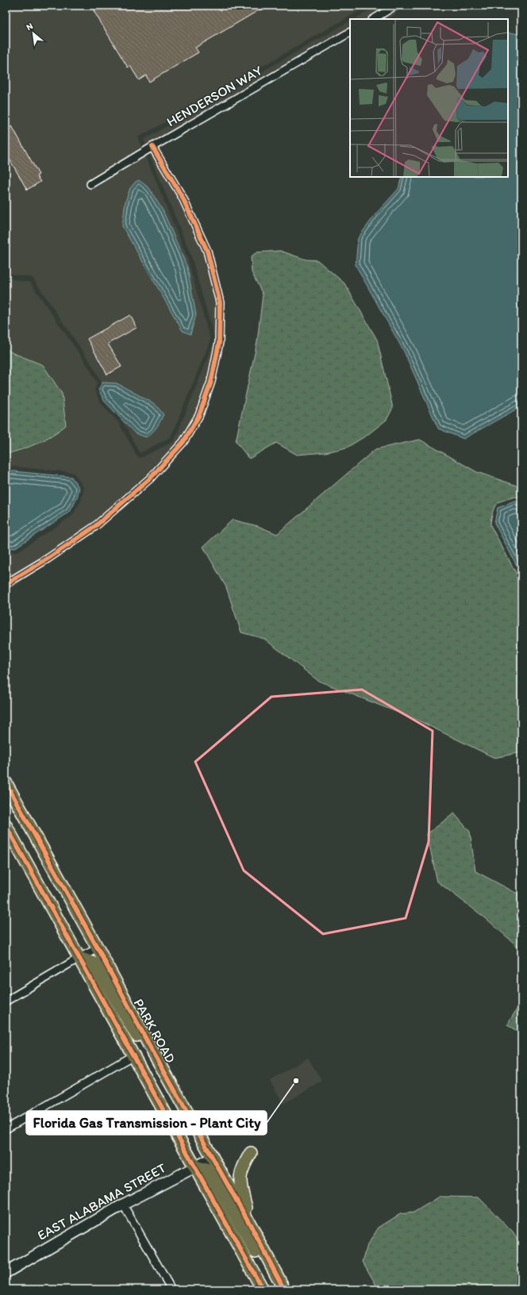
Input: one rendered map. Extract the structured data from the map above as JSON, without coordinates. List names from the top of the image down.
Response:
{
  "streets": {
    "main road": ["PARK ROAD"],
    "street": ["HENDERSON WAY", "EAST ALABAMA STREET"]
  },
  "crossings": [
    ["PARK ROAD", "EAST ALABAMA STREET"]
  ],
  "places": ["Florida Gas Transmission - Plant City"],
  "north": "top left"
}
